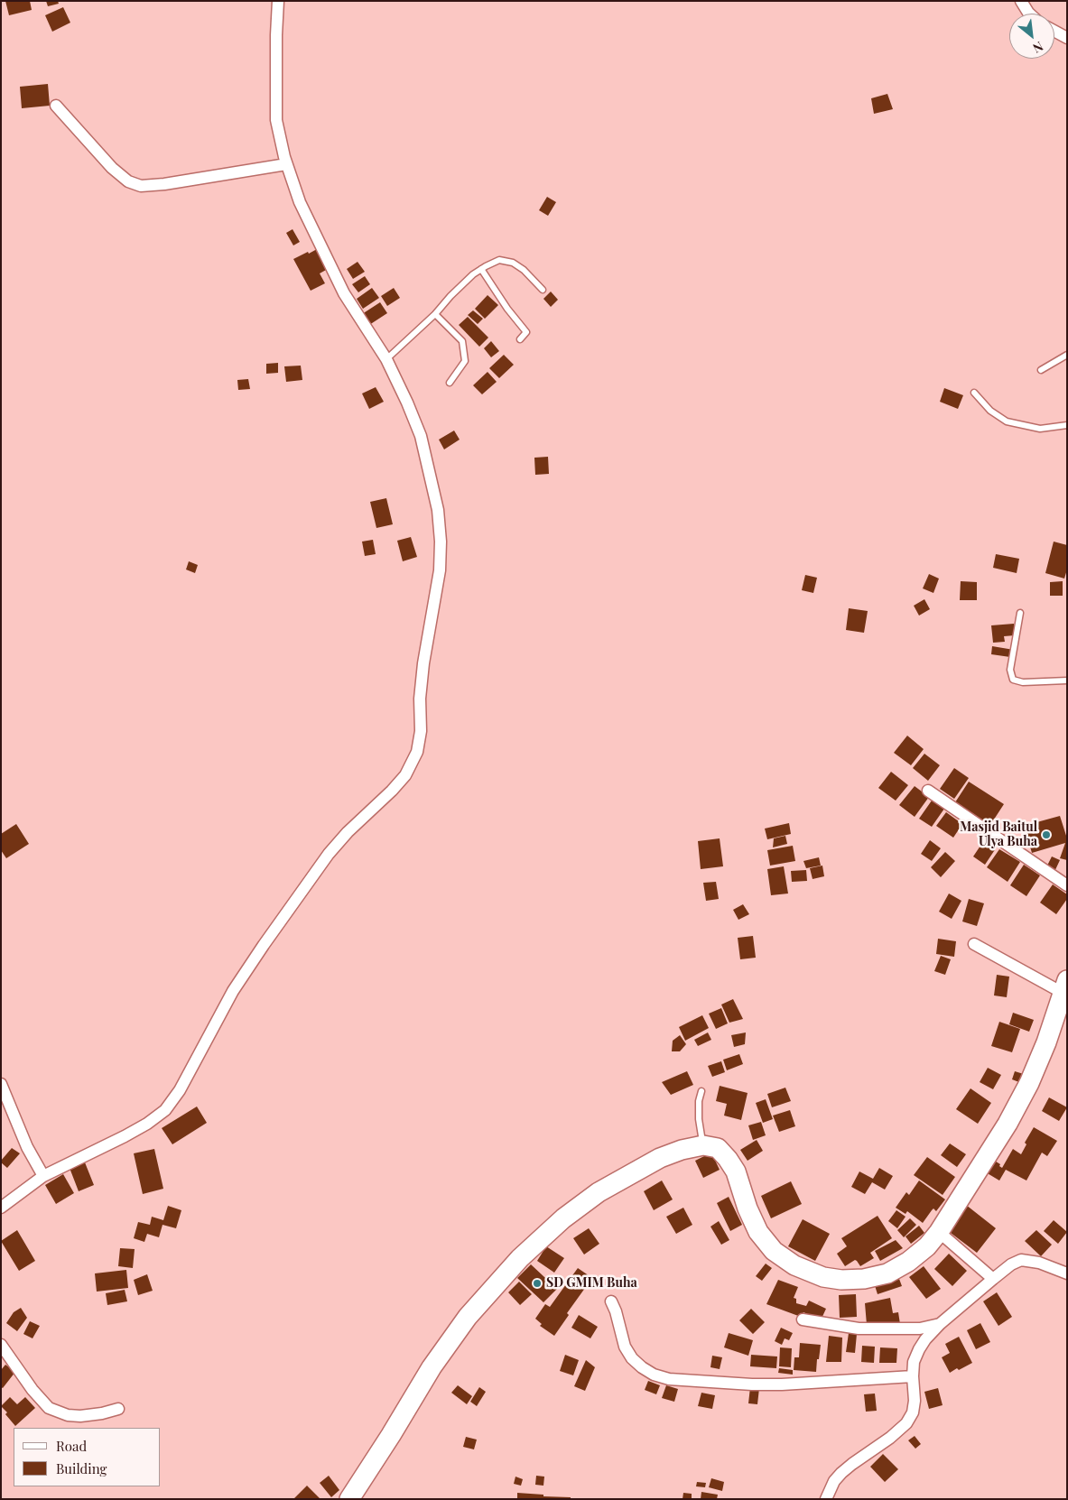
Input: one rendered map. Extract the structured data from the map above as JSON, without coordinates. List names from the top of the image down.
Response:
{
  "places": ["Masjid Baitul Ulya Buha", "SD GMIM Buha"],
  "legend": ["Road", "Building"],
  "north": "bottom right"
}
